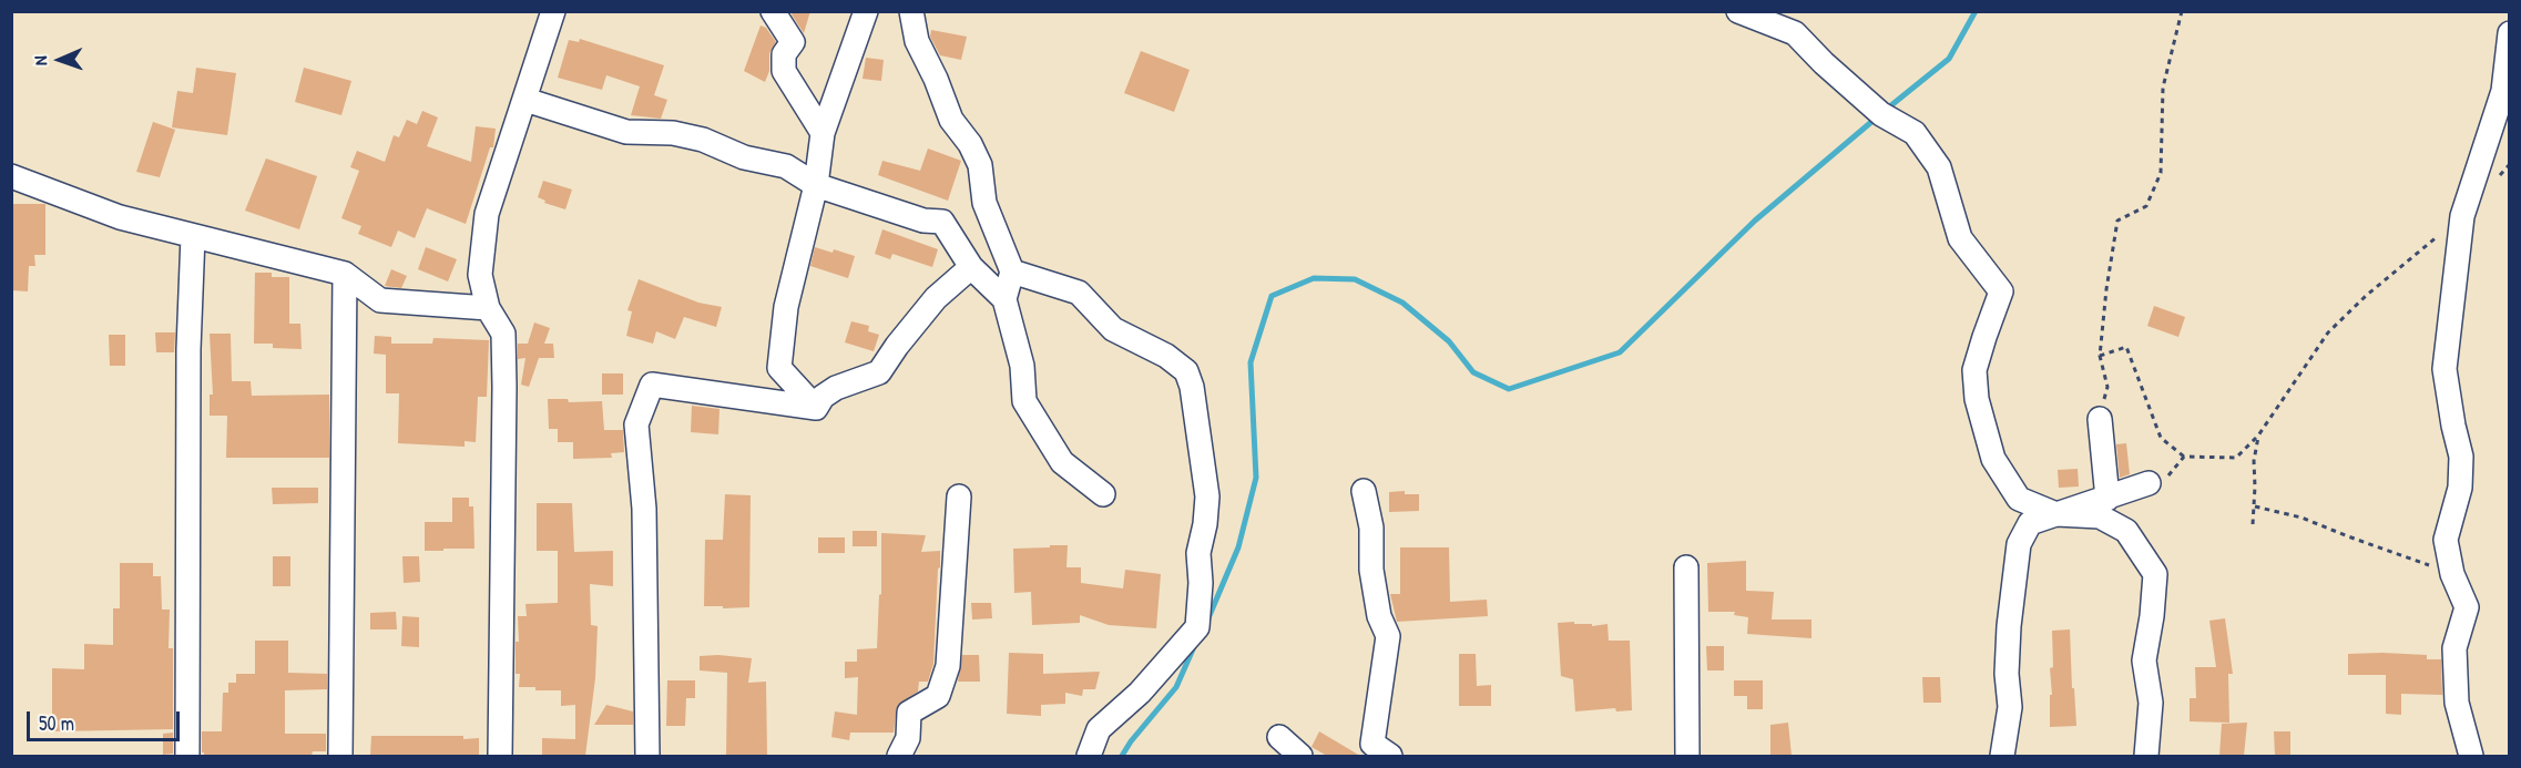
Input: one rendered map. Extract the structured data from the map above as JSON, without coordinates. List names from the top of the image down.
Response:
{
  "scale_bar": "50 m",
  "north": "left"
}
